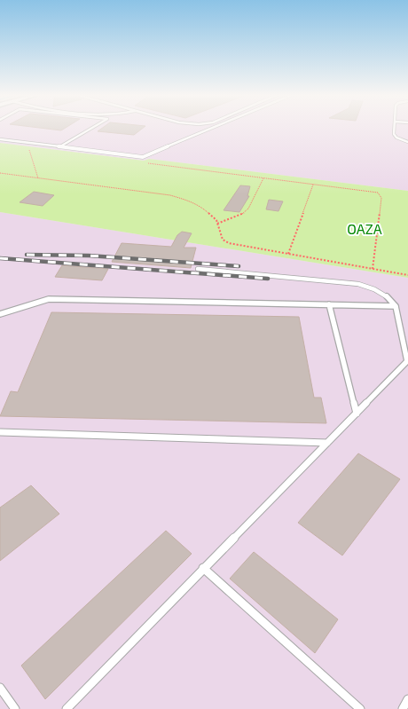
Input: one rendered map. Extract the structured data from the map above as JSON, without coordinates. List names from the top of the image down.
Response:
{
  "parks": ["OAZA"]
}
